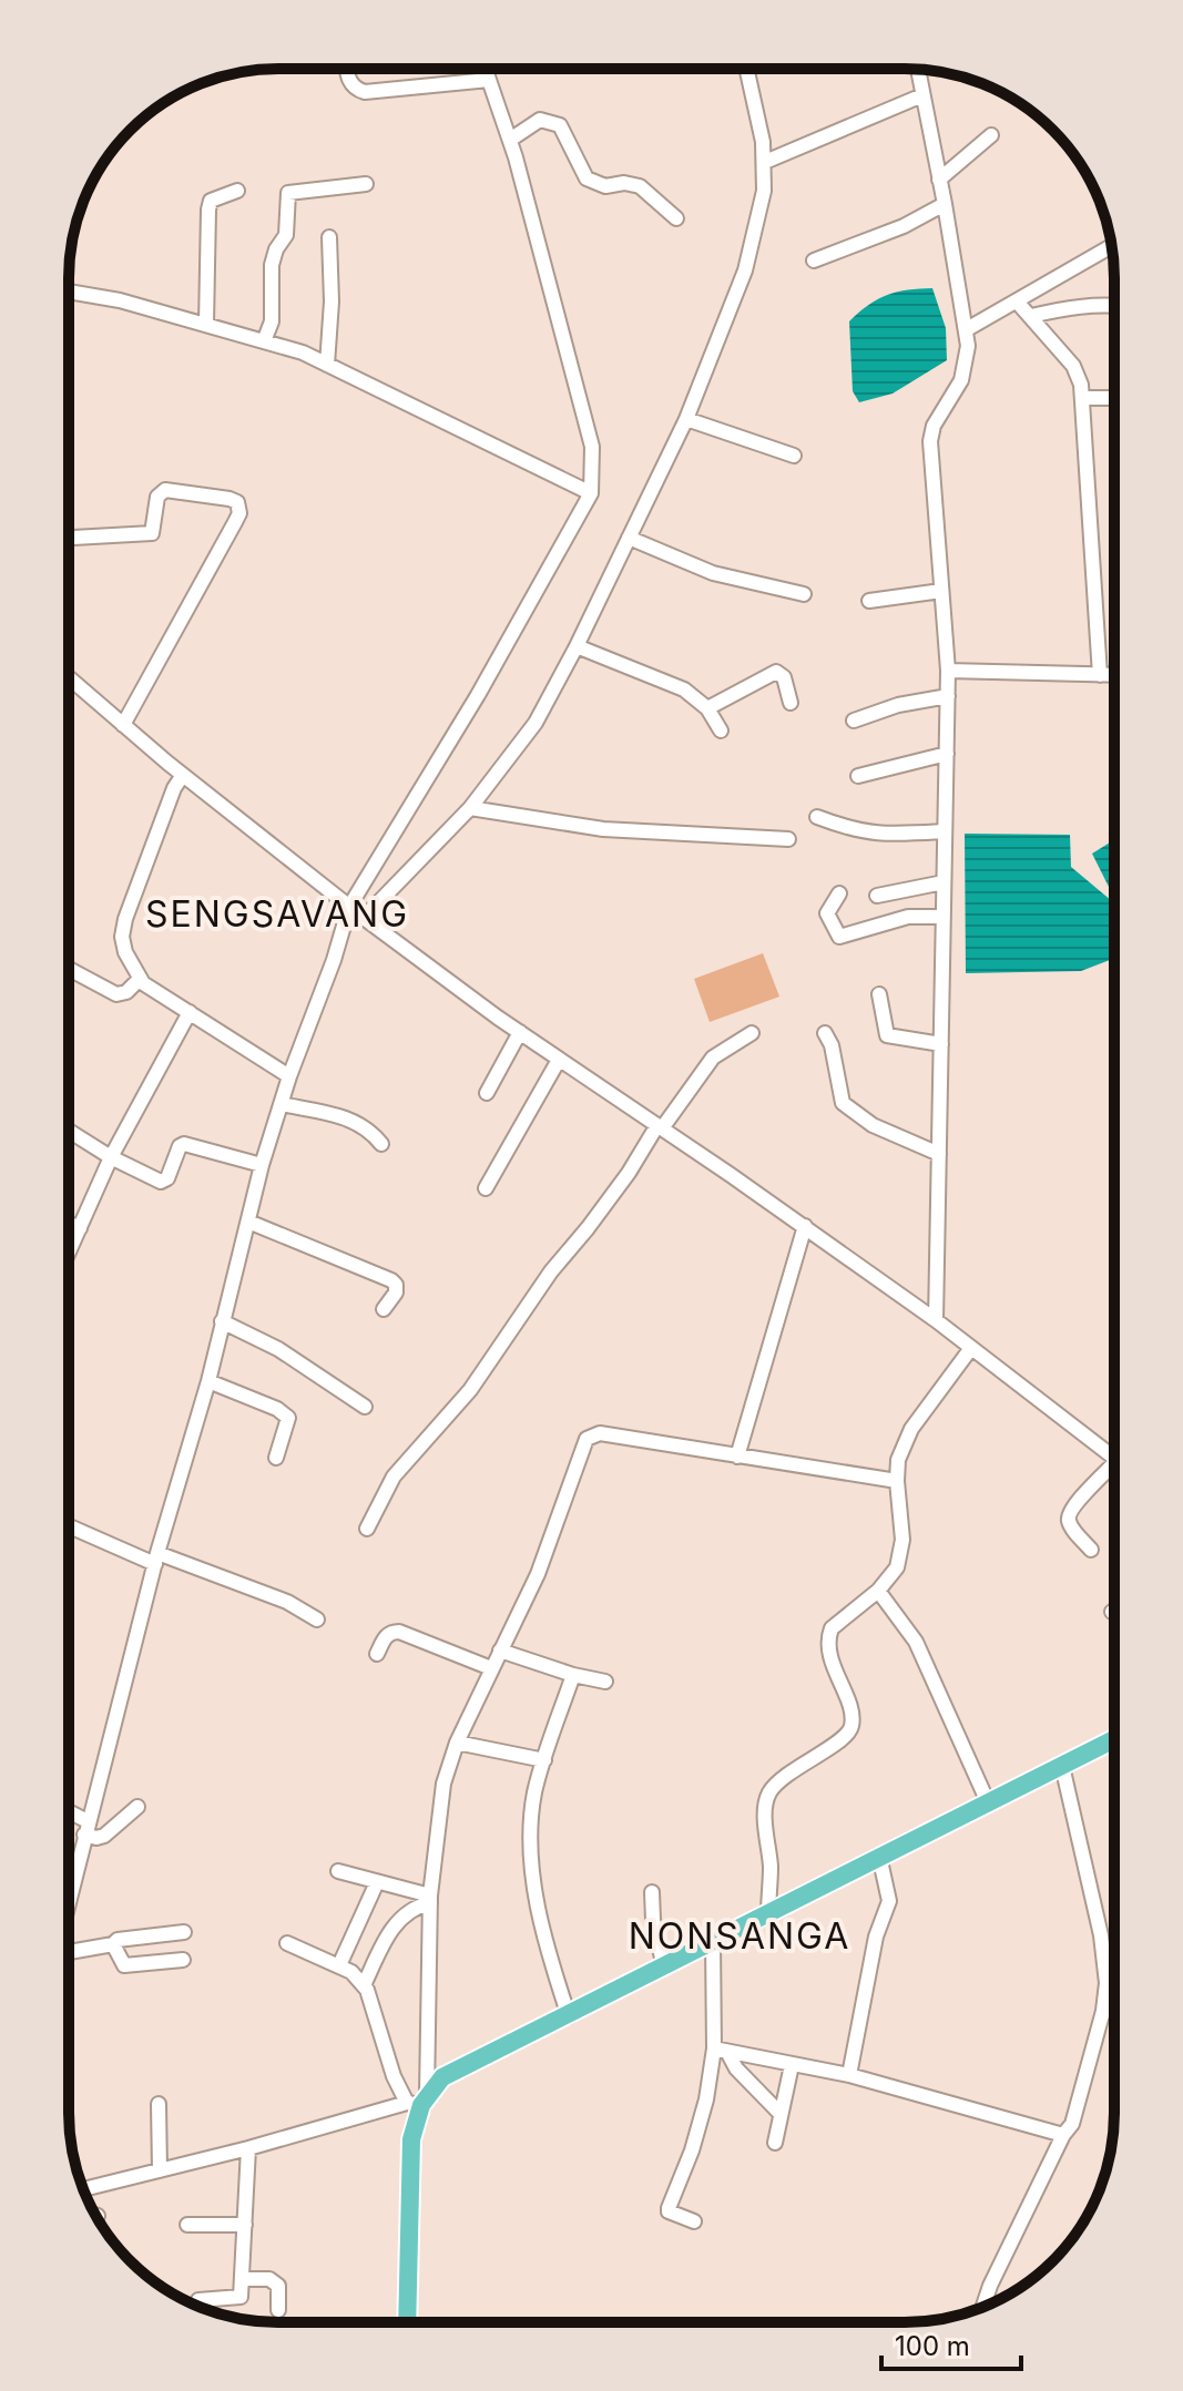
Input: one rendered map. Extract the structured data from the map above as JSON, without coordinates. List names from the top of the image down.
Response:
{
  "districts": ["SENGSAVANG", "NONSANGA"],
  "scale_bar": "100 m"
}
